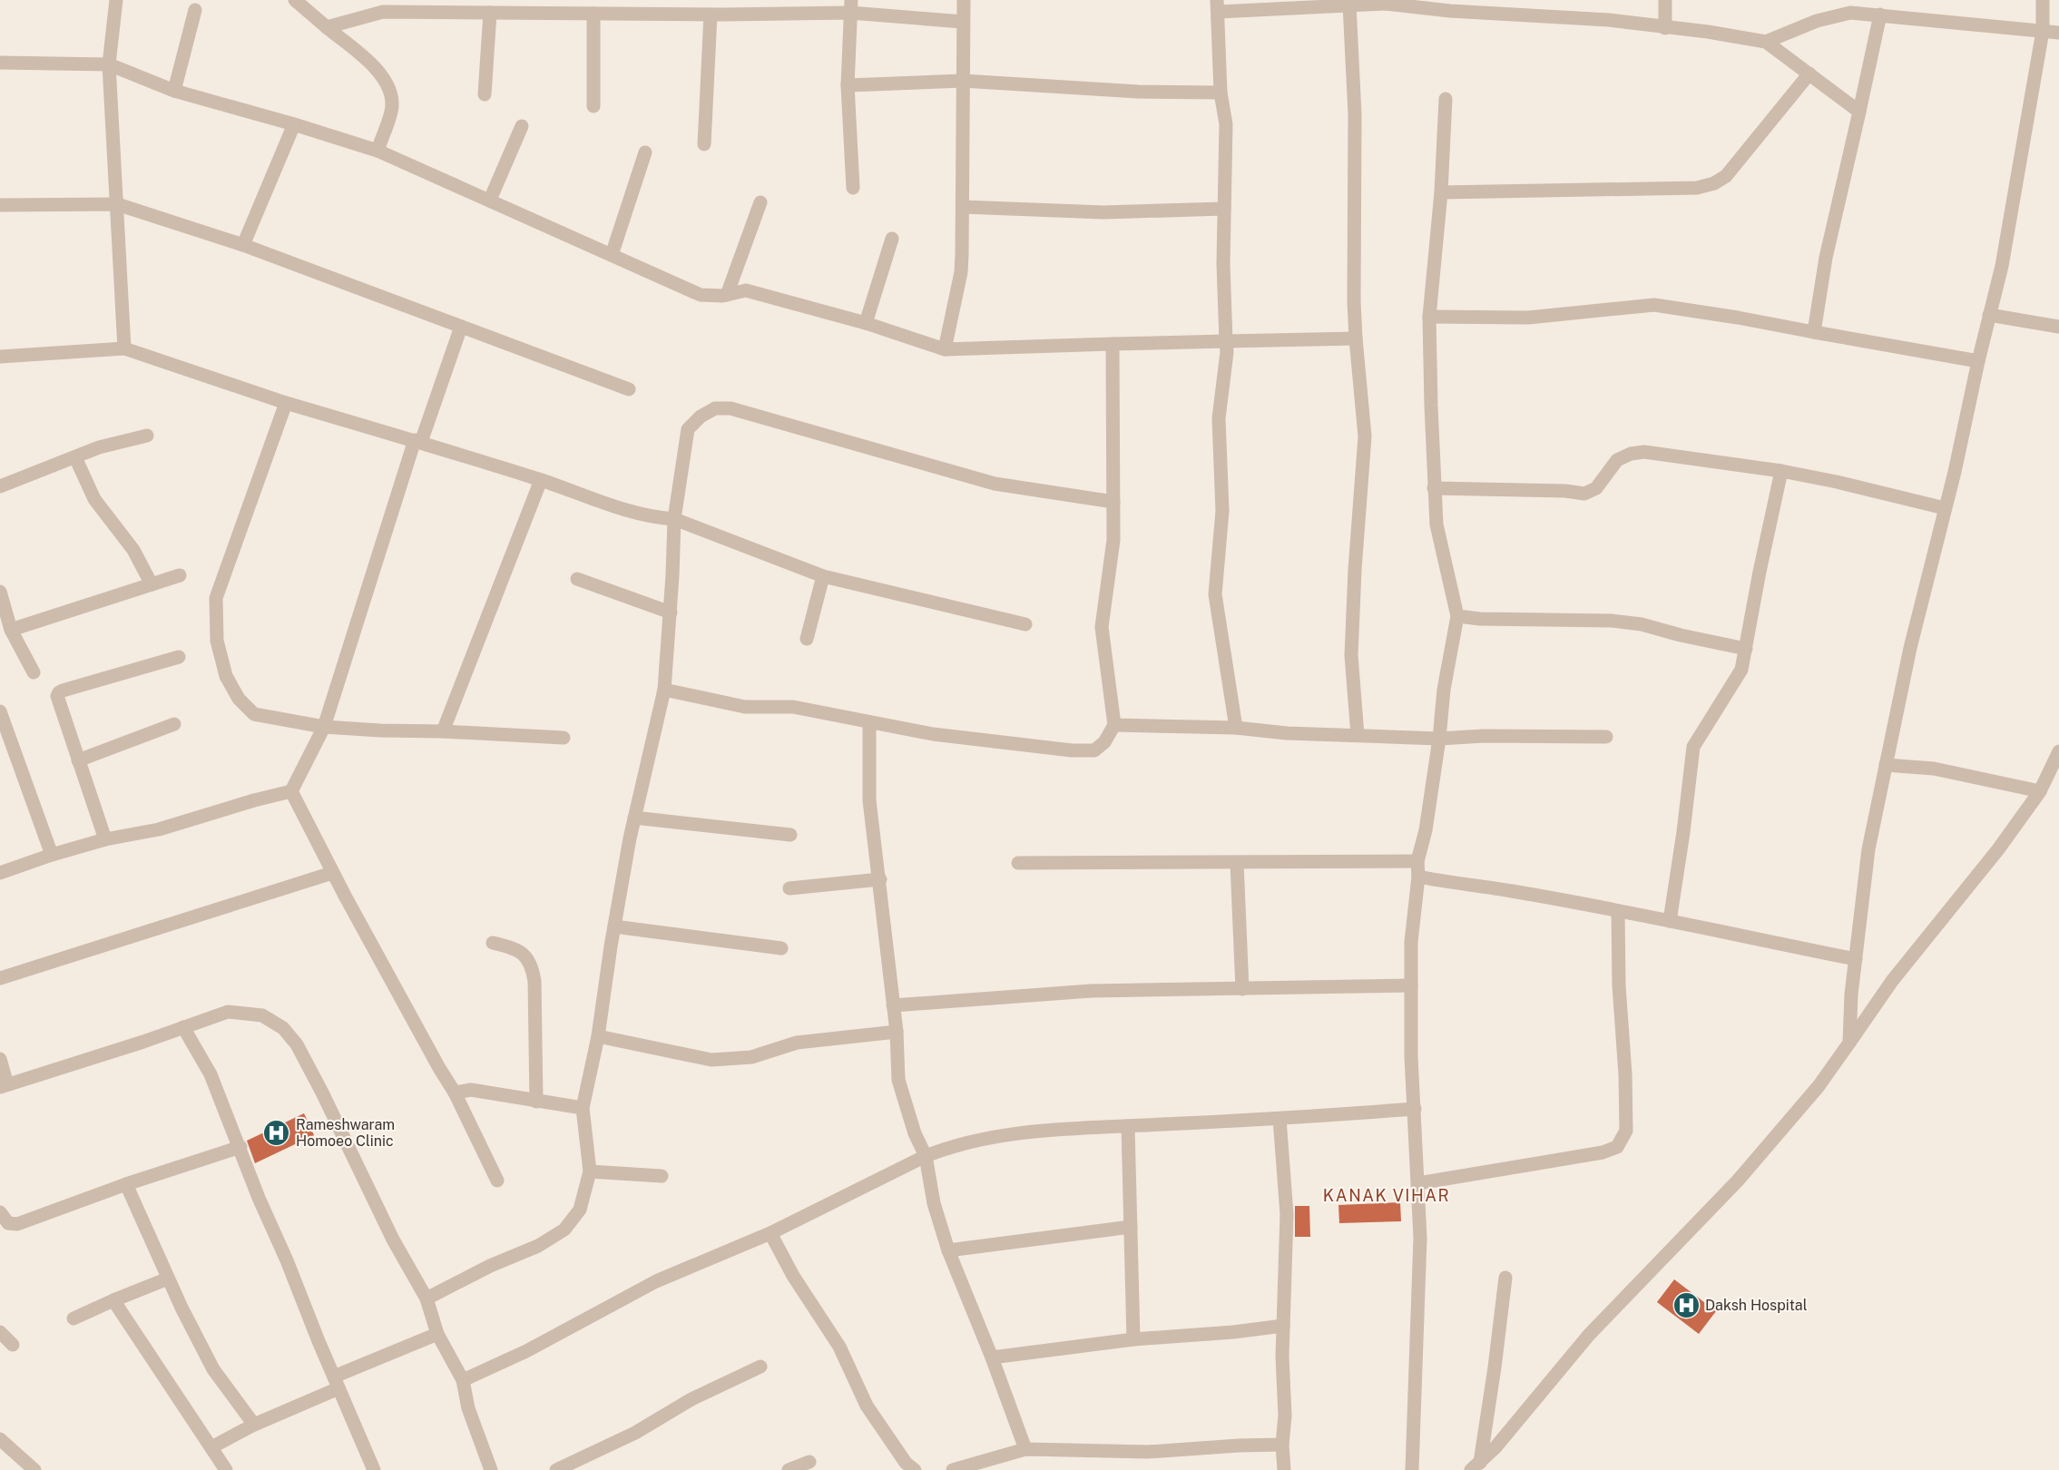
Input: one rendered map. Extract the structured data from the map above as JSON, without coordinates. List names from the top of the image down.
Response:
{
  "districts": ["KANAK VIHAR"],
  "places": {
    "hospital": ["Rameshwaram Homoeo Clinic", "Daksh Hospital"]
  }
}
